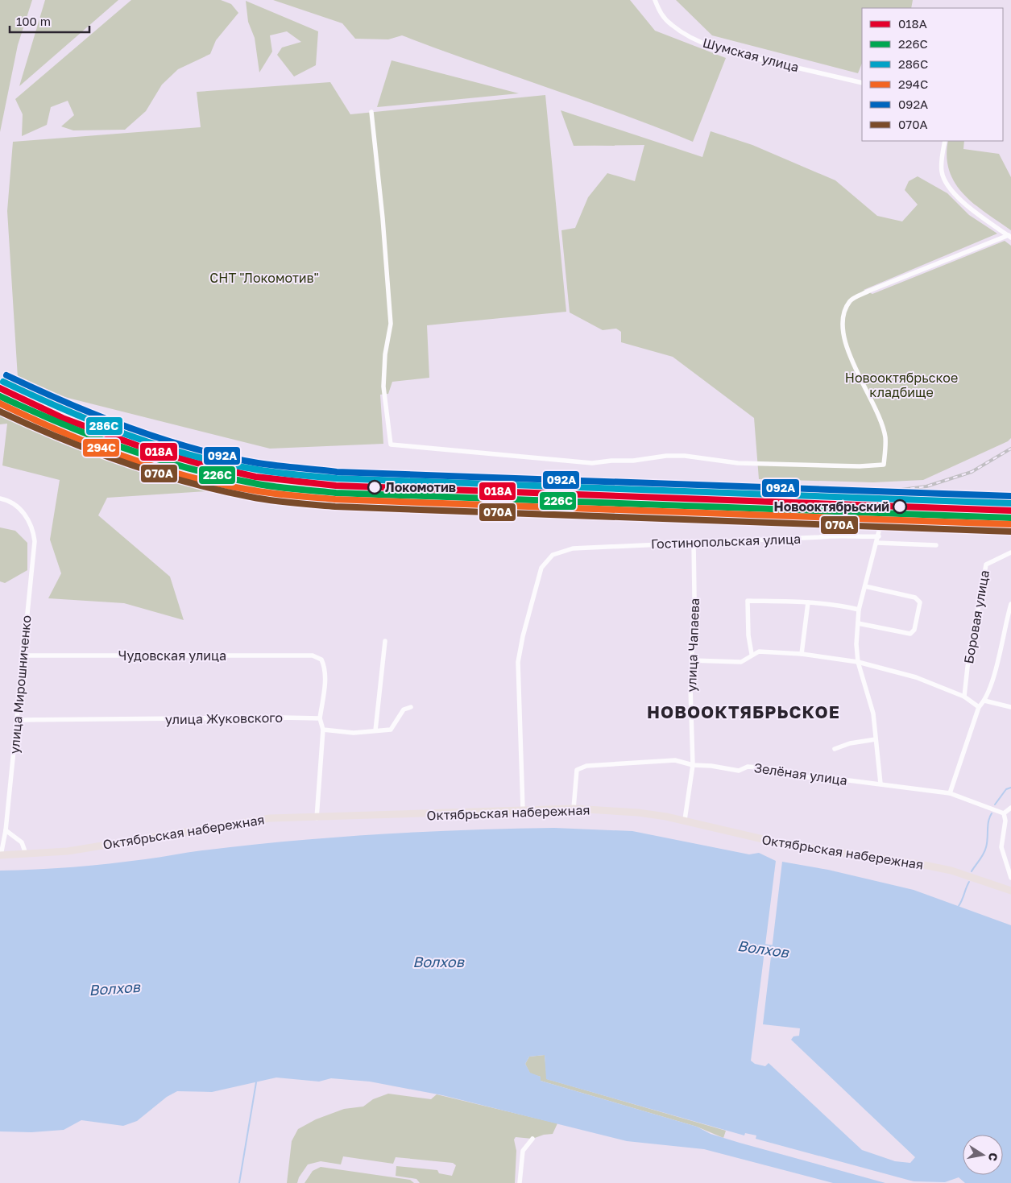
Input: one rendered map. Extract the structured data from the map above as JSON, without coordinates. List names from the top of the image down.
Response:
{
  "streets": {
    "main road": ["Октябрьская набережная"],
    "street": [
      "Шумская улица",
      "Гостинопольская улица",
      "Боровая улица",
      "улица Чапаева",
      "Чудовская улица",
      "улица Мирошниченко",
      "улица Жуковского",
      "Зелёная улица"
    ]
  },
  "crossings": [
    ["Гостинопольская улица", "улица Чапаева"],
    ["Гостинопольская улица", "Октябрьская набережная"],
    ["улица Чапаева", "Зелёная улица"],
    ["улица Чапаева", "Октябрьская набережная"],
    ["Чудовская улица", "улица Мирошниченко"],
    ["Чудовская улица", "улица Жуковского"],
    ["улица Мирошниченко", "улица Жуковского"],
    ["улица Мирошниченко", "Октябрьская набережная"],
    ["Зелёная улица", "Октябрьская набережная"]
  ],
  "districts": ["НОВООКТЯБРЬСКОЕ"],
  "water": ["Волхов"],
  "parks": ["СНТ \"Локомотив\"", "Новооктябрьское кладбище"],
  "places": ["Локомотив", "Новооктябрьский"],
  "lines": [
    "transit line 092А",
    "transit line 286С",
    "transit line 018А",
    "transit line 226С",
    "transit line 294С",
    "transit line 070А"
  ],
  "legend": [
    "018А",
    "226С",
    "286С",
    "294С",
    "092А",
    "070А"
  ],
  "scale_bar": "100 m",
  "north": "right"
}
